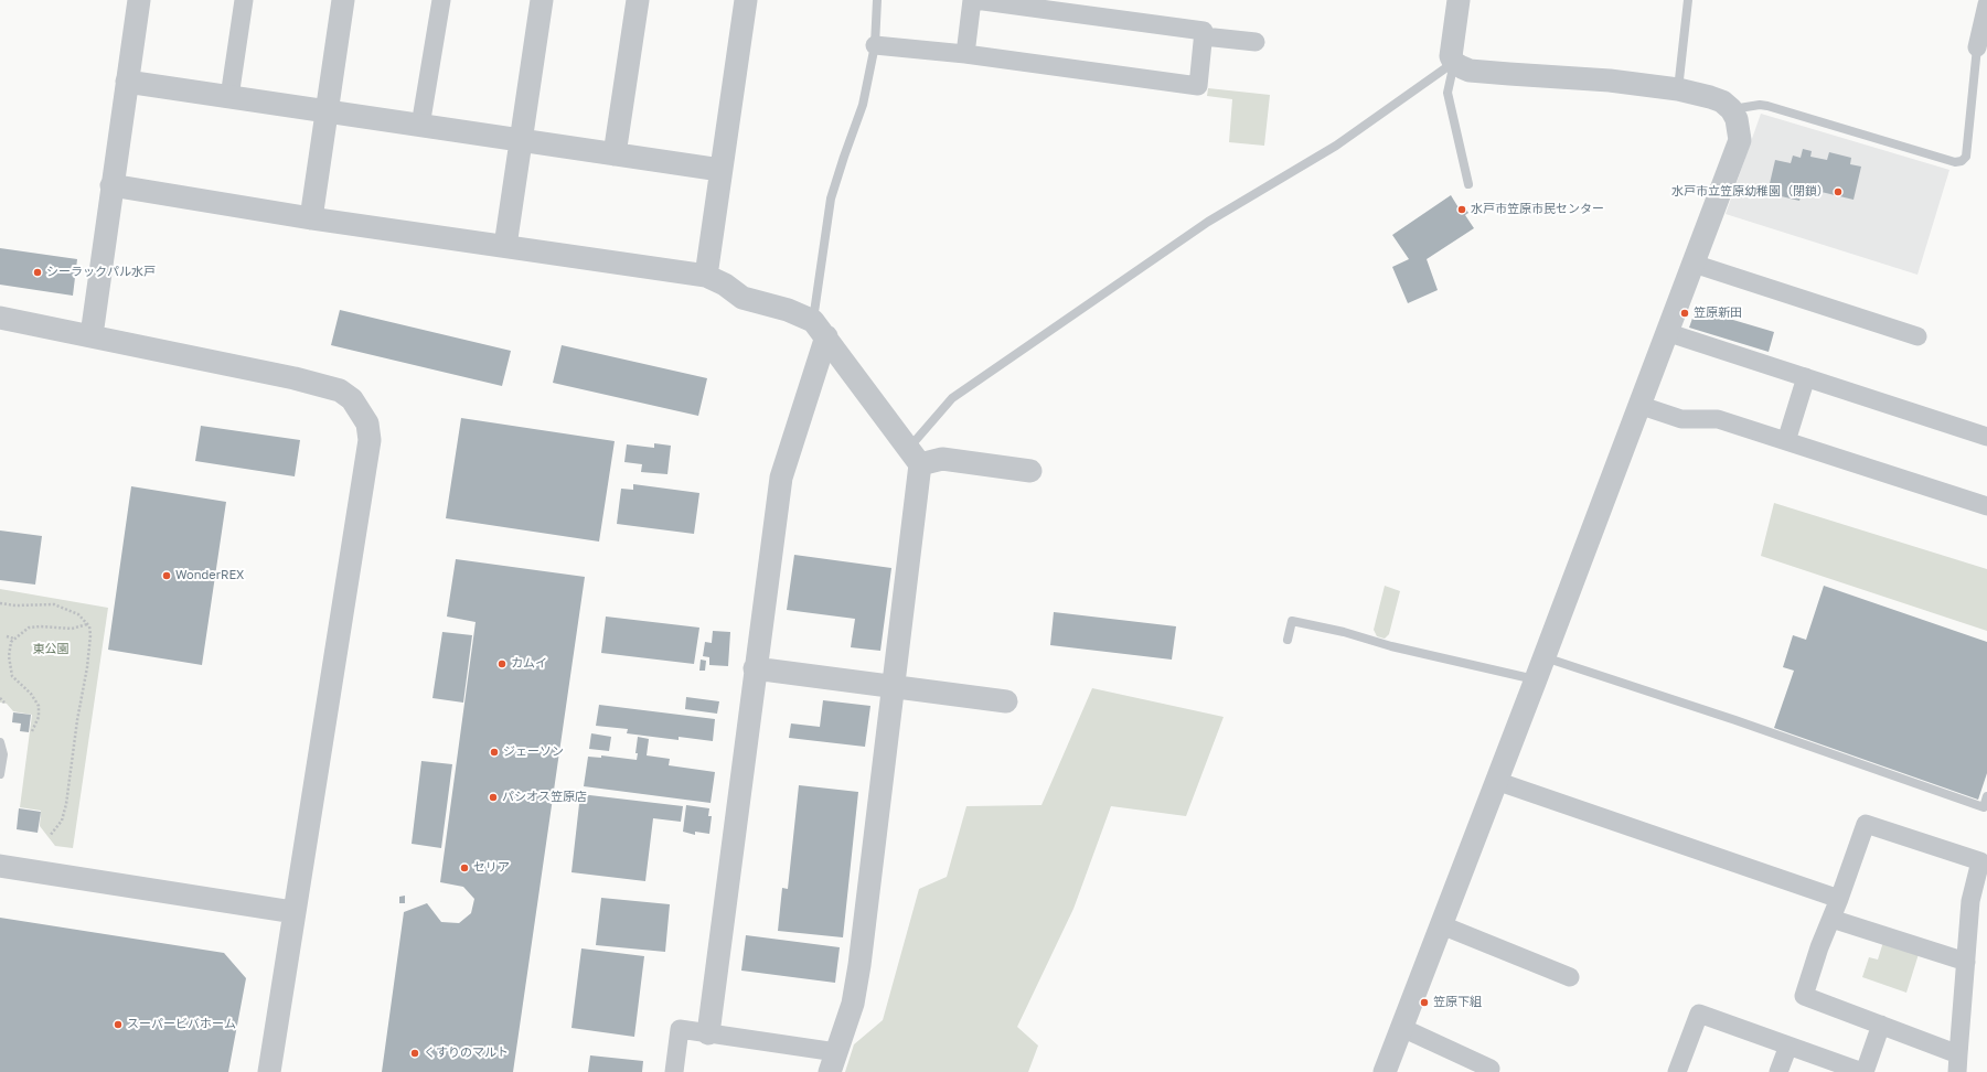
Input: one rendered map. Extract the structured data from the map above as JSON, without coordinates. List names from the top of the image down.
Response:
{
  "parks": ["東公園"],
  "places": [
    "水戸市立笠原幼稚園（閉鎖）",
    "水戸市笠原市民センター",
    "シーラックパル水戸",
    "笠原新田",
    "WonderREX",
    "カムイ",
    "ジェーソン",
    "パシオス笠原店",
    "セリア",
    "笠原下組",
    "スーパービバホーム",
    "くすりのマルト"
  ]
}
